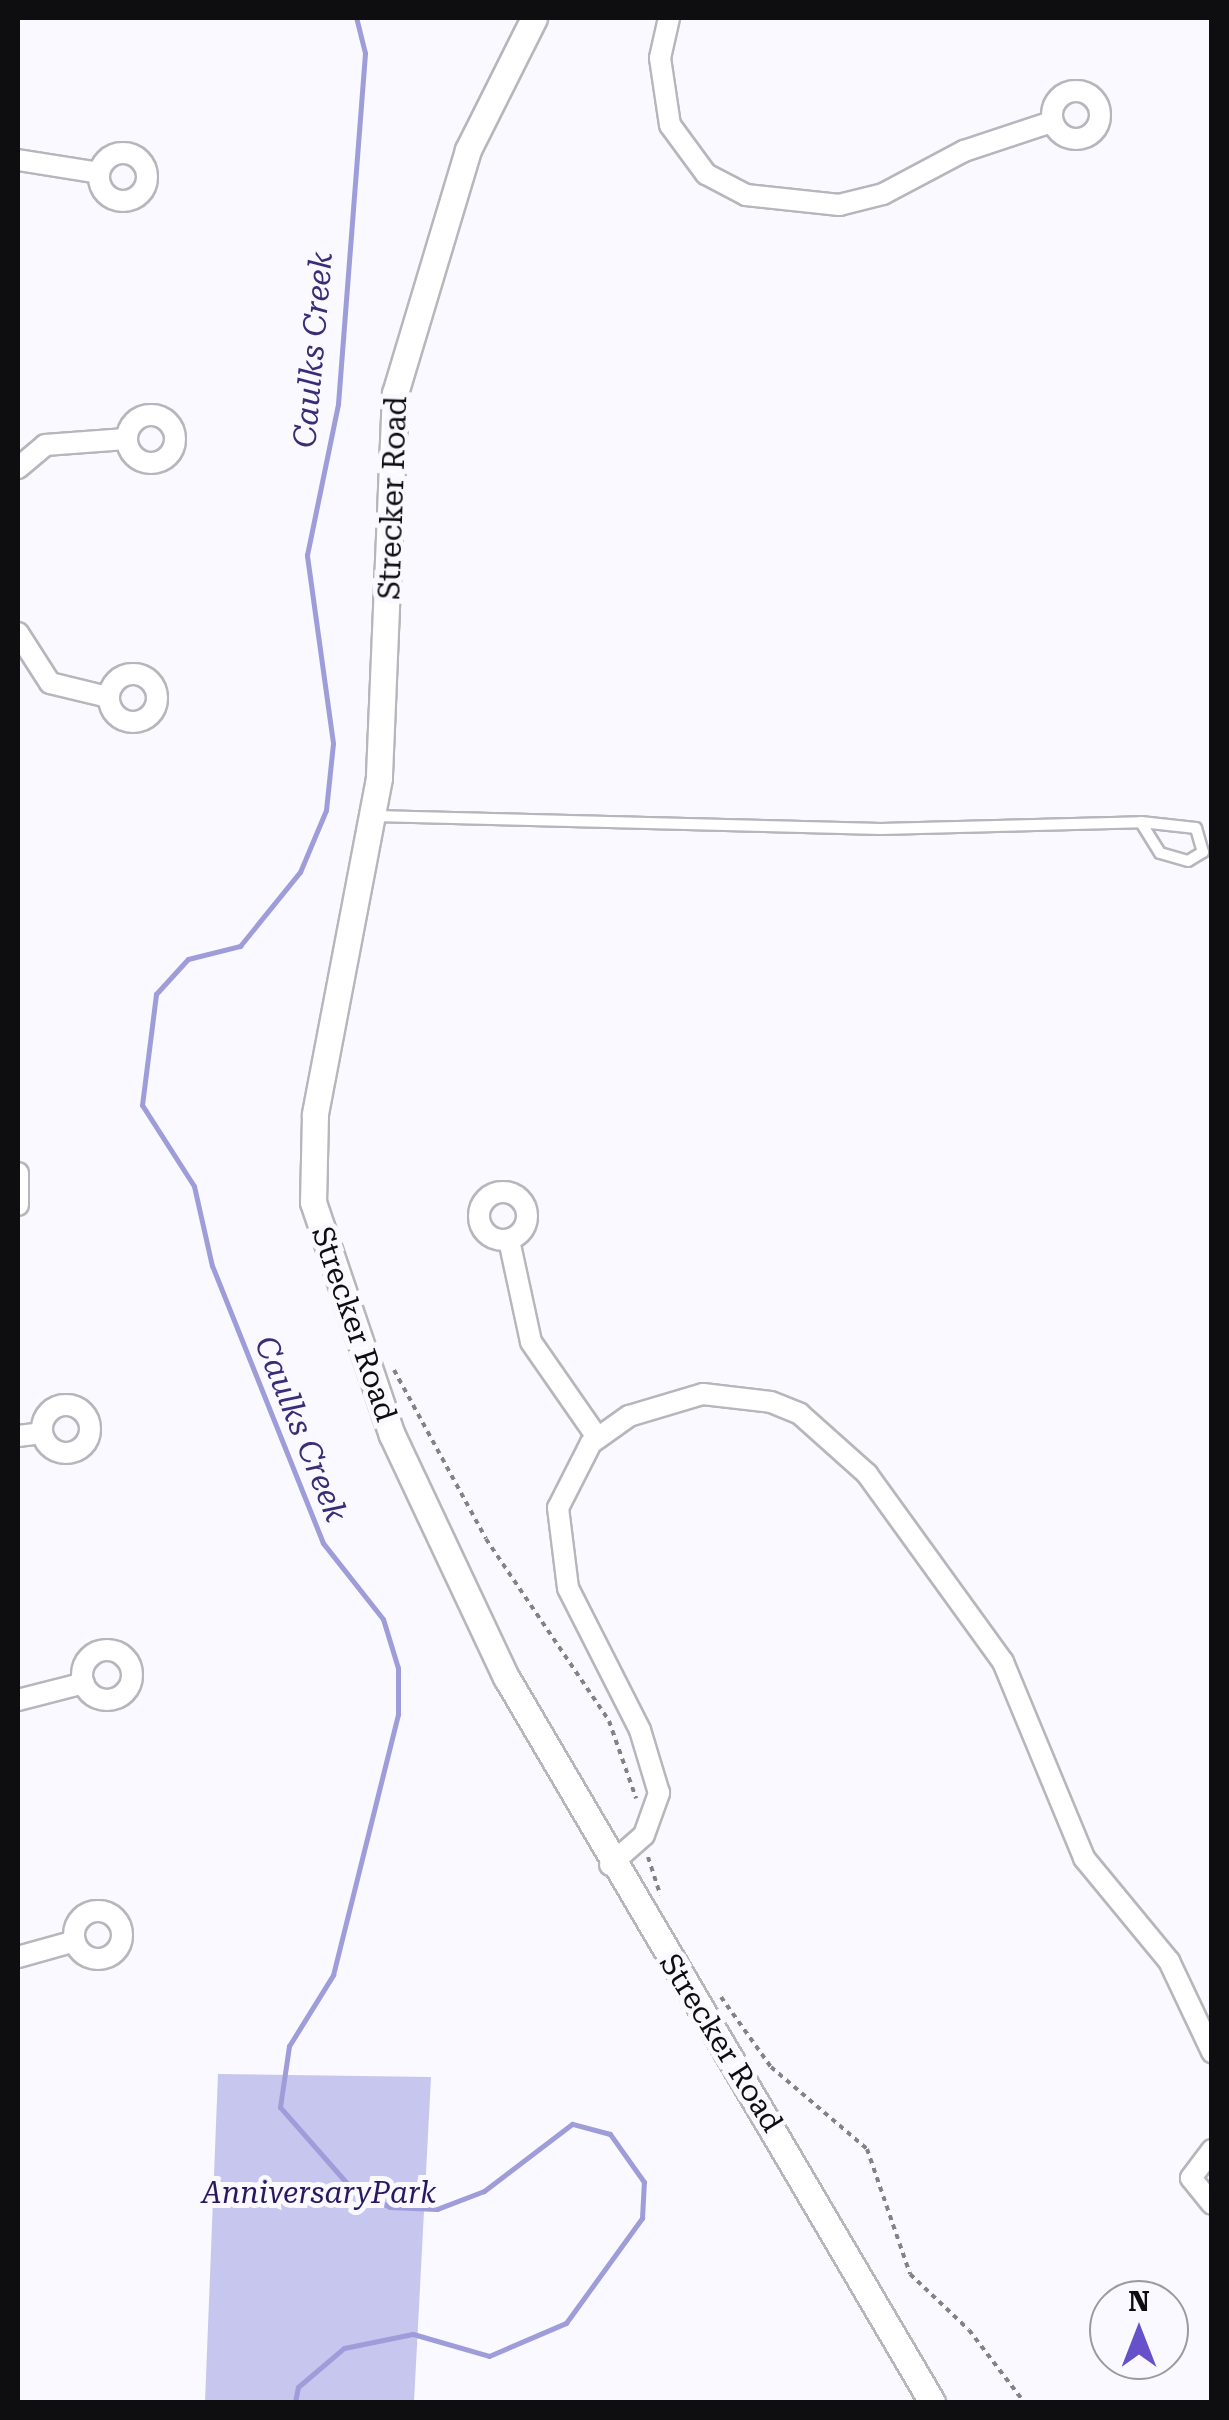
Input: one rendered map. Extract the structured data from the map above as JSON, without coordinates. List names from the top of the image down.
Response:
{
  "streets": {
    "street": ["Strecker Road"]
  },
  "water": ["Caulks Creek"],
  "parks": ["AnniversaryPark"],
  "north": "top"
}
